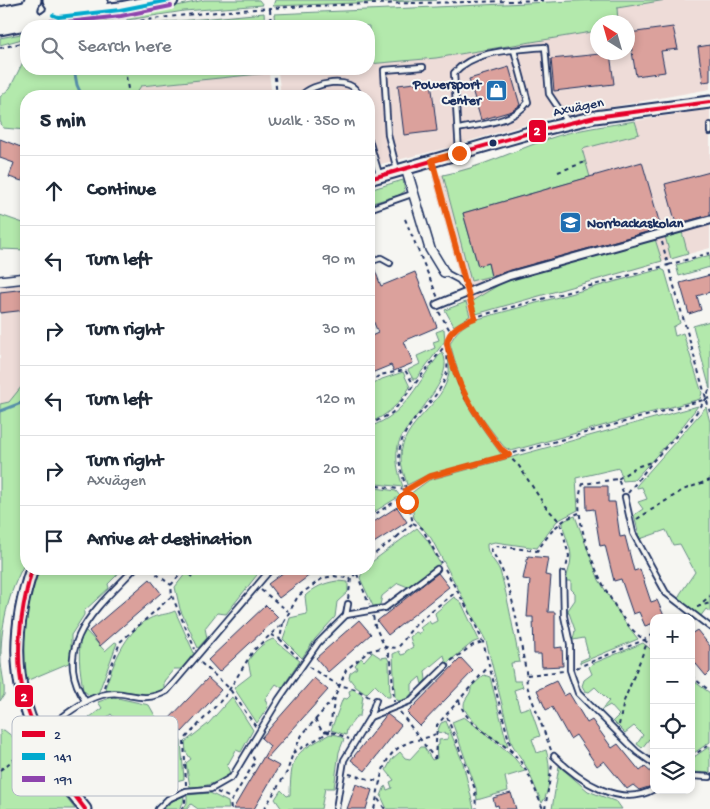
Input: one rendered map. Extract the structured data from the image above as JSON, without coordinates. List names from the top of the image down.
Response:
{
  "streets": {
    "street": ["Axvägen"]
  },
  "places": {
    "shop": ["Powersport Center"],
    "school or university": ["Norrbackaskolan"]
  },
  "lines": ["transit line 141", "transit line 191", "transit line 2"],
  "legend": ["2", "141", "191"],
  "north": "top left",
  "page": {
    "search": "Search here",
    "heading": ["5 min", "Walk · 350 m"],
    "list": [
      ["Continue", "90 m"],
      ["Turn left", "90 m"],
      ["Turn right", "30 m"],
      ["Turn left", "120 m"],
      ["Turn right", "Axvägen", "20 m"],
      "Arrive at destination"
    ],
    "map_buttons": ["+", "−"]
  }
}
